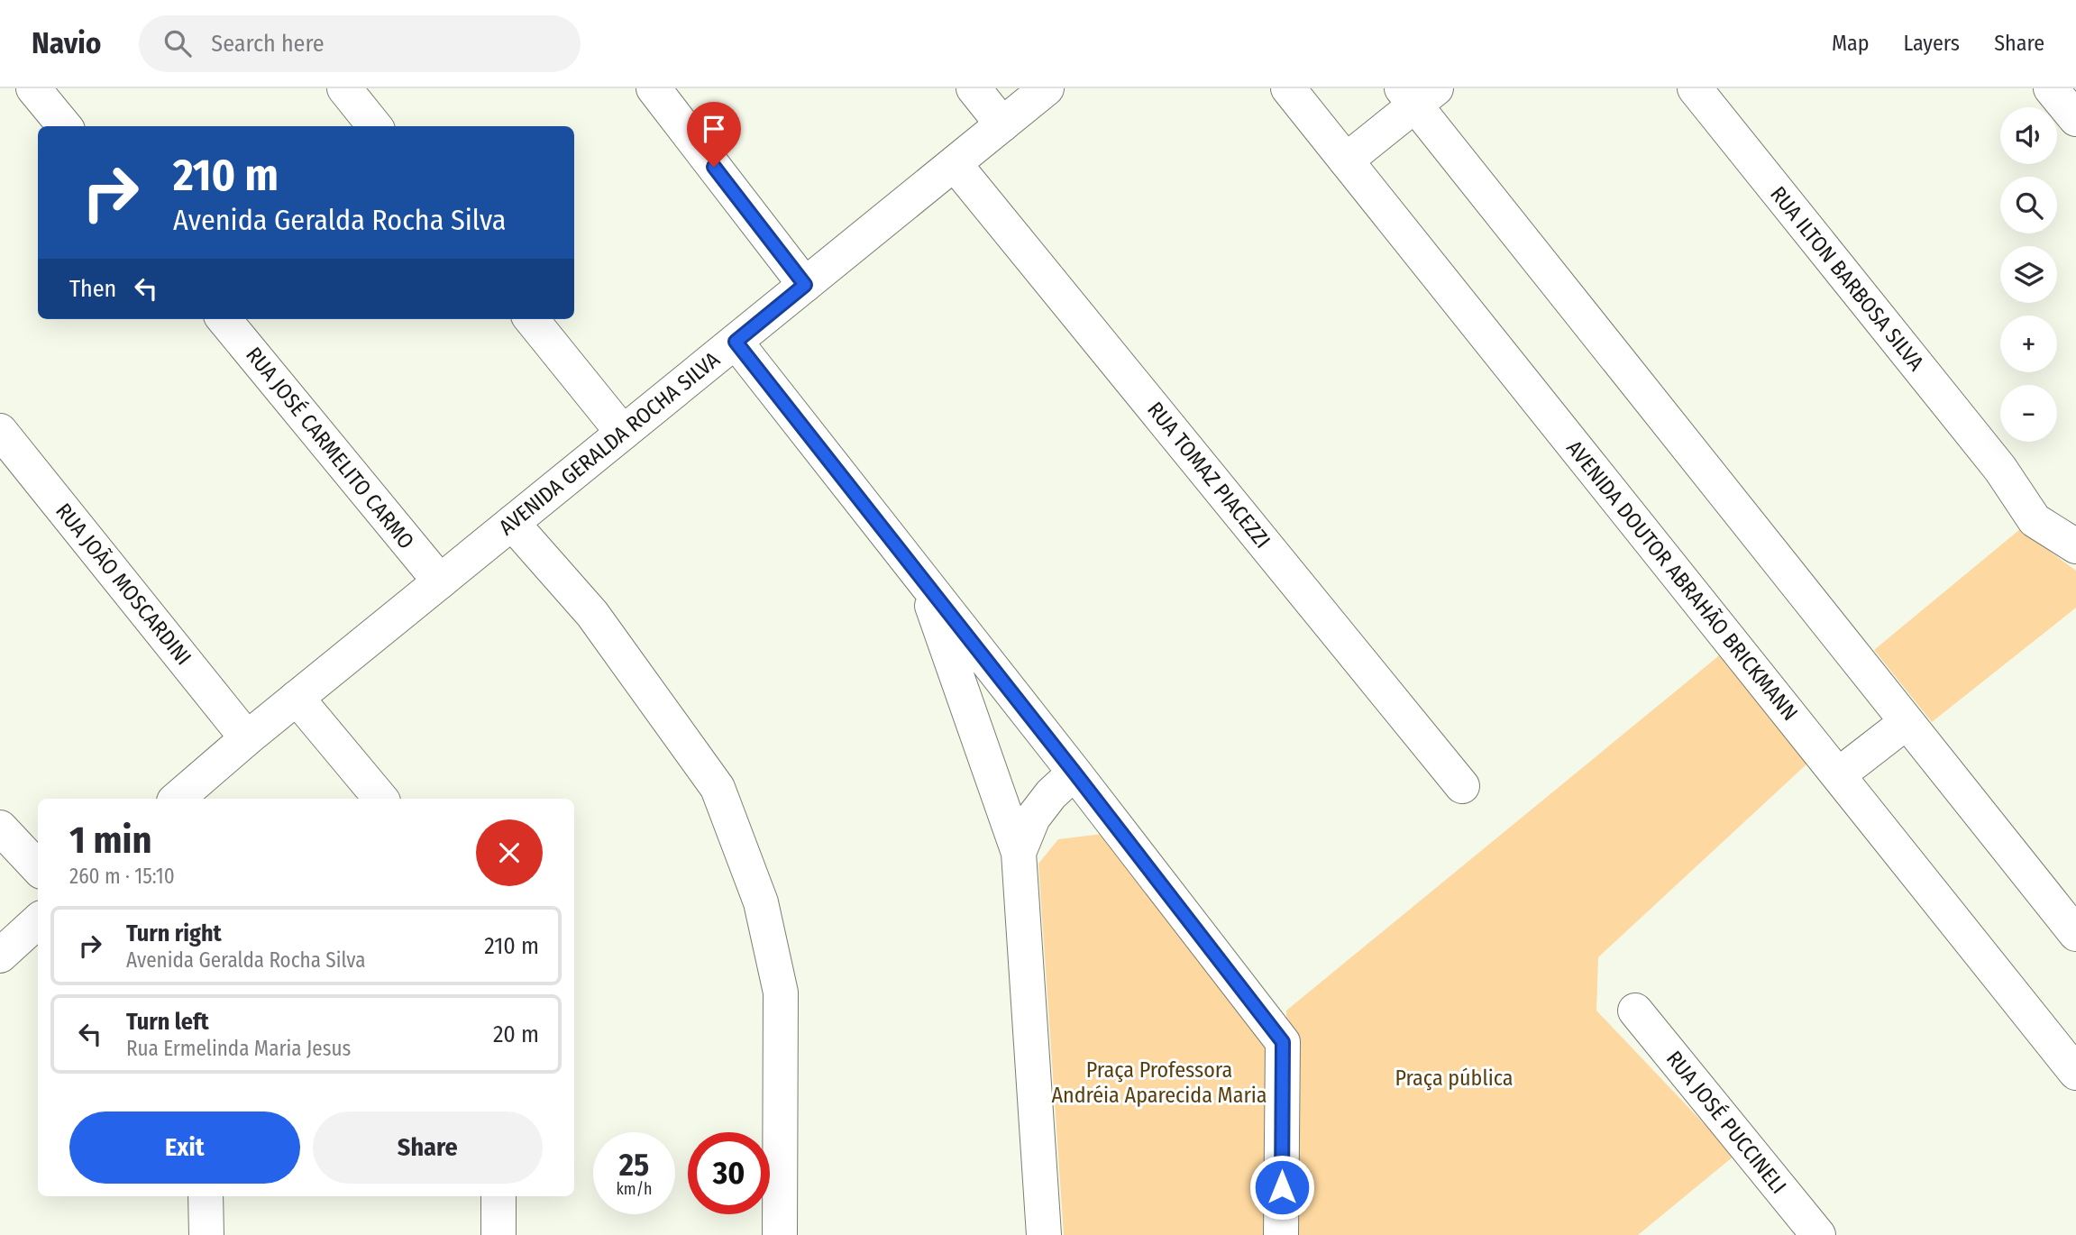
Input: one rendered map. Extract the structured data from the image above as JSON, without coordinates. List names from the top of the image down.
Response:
{
  "streets": {
    "street": [
      "RUA ILTON BARBOSA SILVA",
      "AVENIDA GERALDA ROCHA SILVA",
      "RUA JOSÉ CARMELITO CARMO",
      "RUA TOMAZ PIACEZZI",
      "AVENIDA DOUTOR ABRAHÃO BRICKMANN",
      "RUA JOÃO MOSCARDINI",
      "RUA JOSÉ PUCCINELI"
    ]
  },
  "crossings": [
    ["AVENIDA GERALDA ROCHA SILVA", "RUA JOSÉ CARMELITO CARMO"],
    ["AVENIDA GERALDA ROCHA SILVA", "RUA TOMAZ PIACEZZI"],
    ["AVENIDA GERALDA ROCHA SILVA", "RUA JOÃO MOSCARDINI"]
  ],
  "parks": ["Praça Professora Andréia Aparecida Maria", "Praça pública"],
  "page": {
    "header": "Navio",
    "search": "Search here",
    "nav": ["Map", "Layers", "Share"],
    "map_buttons": ["+", "−"],
    "turn": ["210 m", "Avenida Geralda Rocha Silva"],
    "then": "Then",
    "heading": ["1 min", "260 m · 15:10"],
    "list": [
      {
        "name": "Turn right",
        "note": "Avenida Geralda Rocha Silva",
        "value": "210 m"
      },
      {
        "name": "Turn left",
        "note": "Rua Ermelinda Maria Jesus",
        "value": "20 m"
      }
    ],
    "buttons": ["Exit", "Share"],
    "speed": "25 km/h",
    "limit": "30"
  }
}
